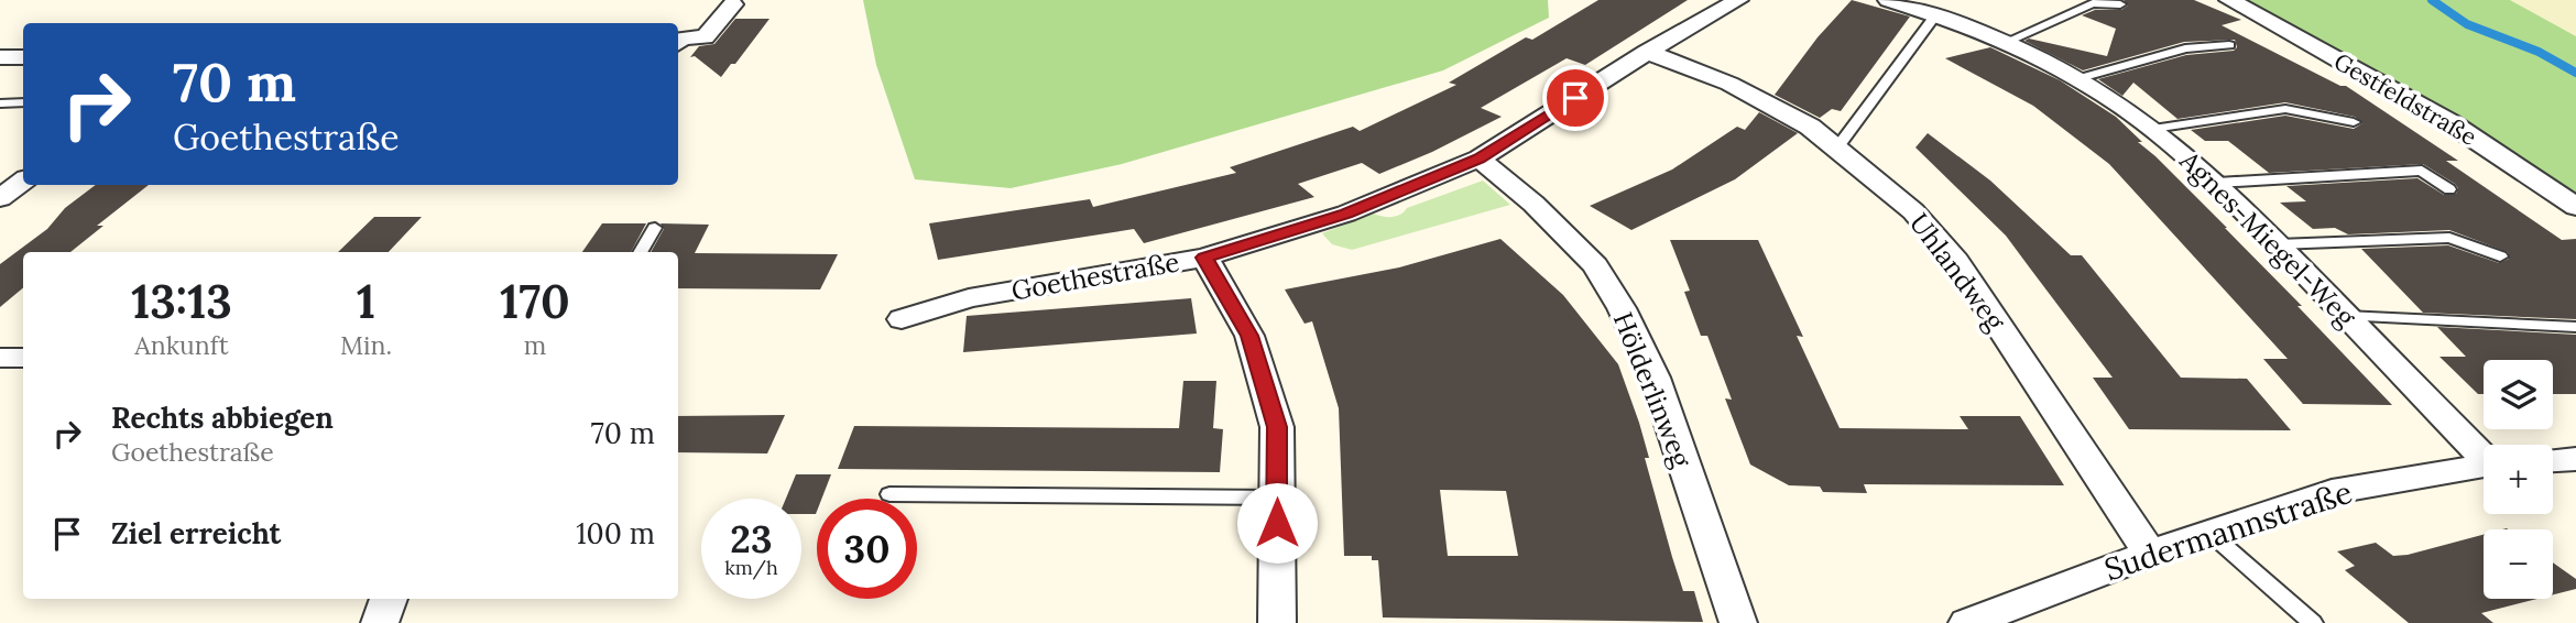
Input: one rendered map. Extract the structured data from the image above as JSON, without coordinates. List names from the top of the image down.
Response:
{
  "streets": {
    "street": [
      "Gestfeldstraße",
      "Agnes-Miegel-Weg",
      "Uhlandweg",
      "Goethestraße",
      "Hölderlinweg",
      "Sudermannstraße"
    ]
  },
  "crossings": [
    ["Uhlandweg", "Goethestraße"],
    ["Uhlandweg", "Sudermannstraße"],
    ["Goethestraße", "Hölderlinweg"]
  ],
  "page": {
    "turn": ["70 m", "Goethestraße"],
    "eta": [
      "13:13",
      "Ankunft",
      "1",
      "Min.",
      "170",
      "m"
    ],
    "map_buttons": ["+", "−"],
    "list": [
      {
        "name": "Rechts abbiegen",
        "note": "Goethestraße",
        "value": "70 m"
      },
      {
        "name": "Ziel erreicht",
        "value": "100 m"
      }
    ],
    "speed": "23 km/h",
    "limit": "30"
  }
}
